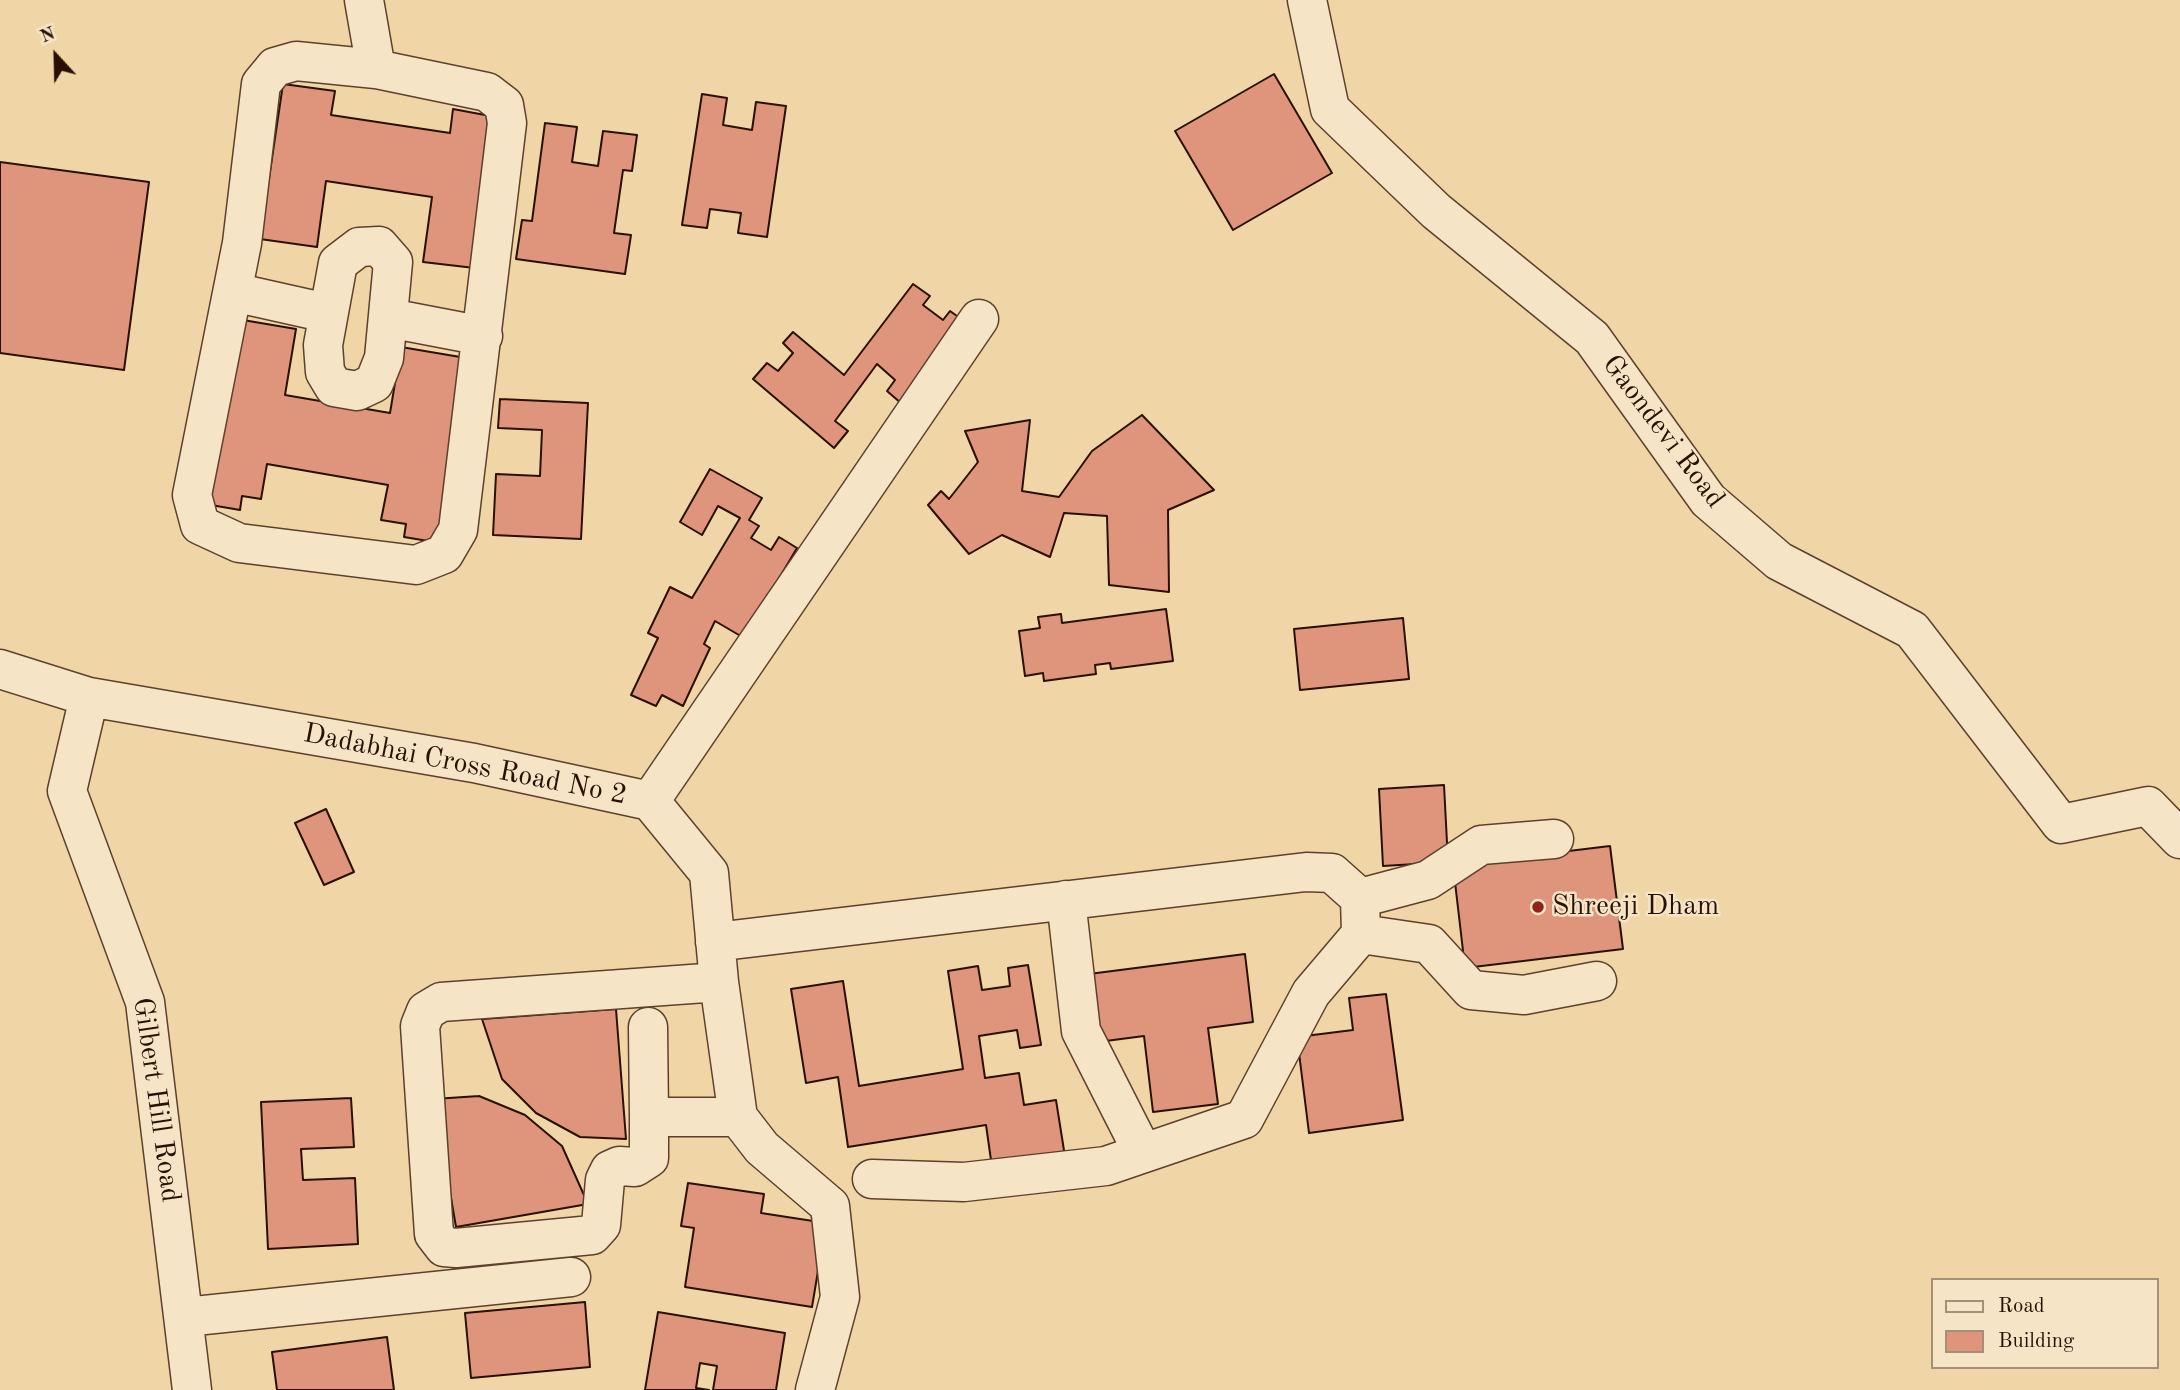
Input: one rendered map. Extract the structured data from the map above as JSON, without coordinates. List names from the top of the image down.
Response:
{
  "streets": {
    "street": ["Gaondevi Road", "Dadabhai Cross Road No 2", "Gilbert Hill Road"]
  },
  "crossings": [
    ["Dadabhai Cross Road No 2", "Gilbert Hill Road"]
  ],
  "places": ["Shreeji Dham"],
  "legend": ["Road", "Building"],
  "north": "top"
}
